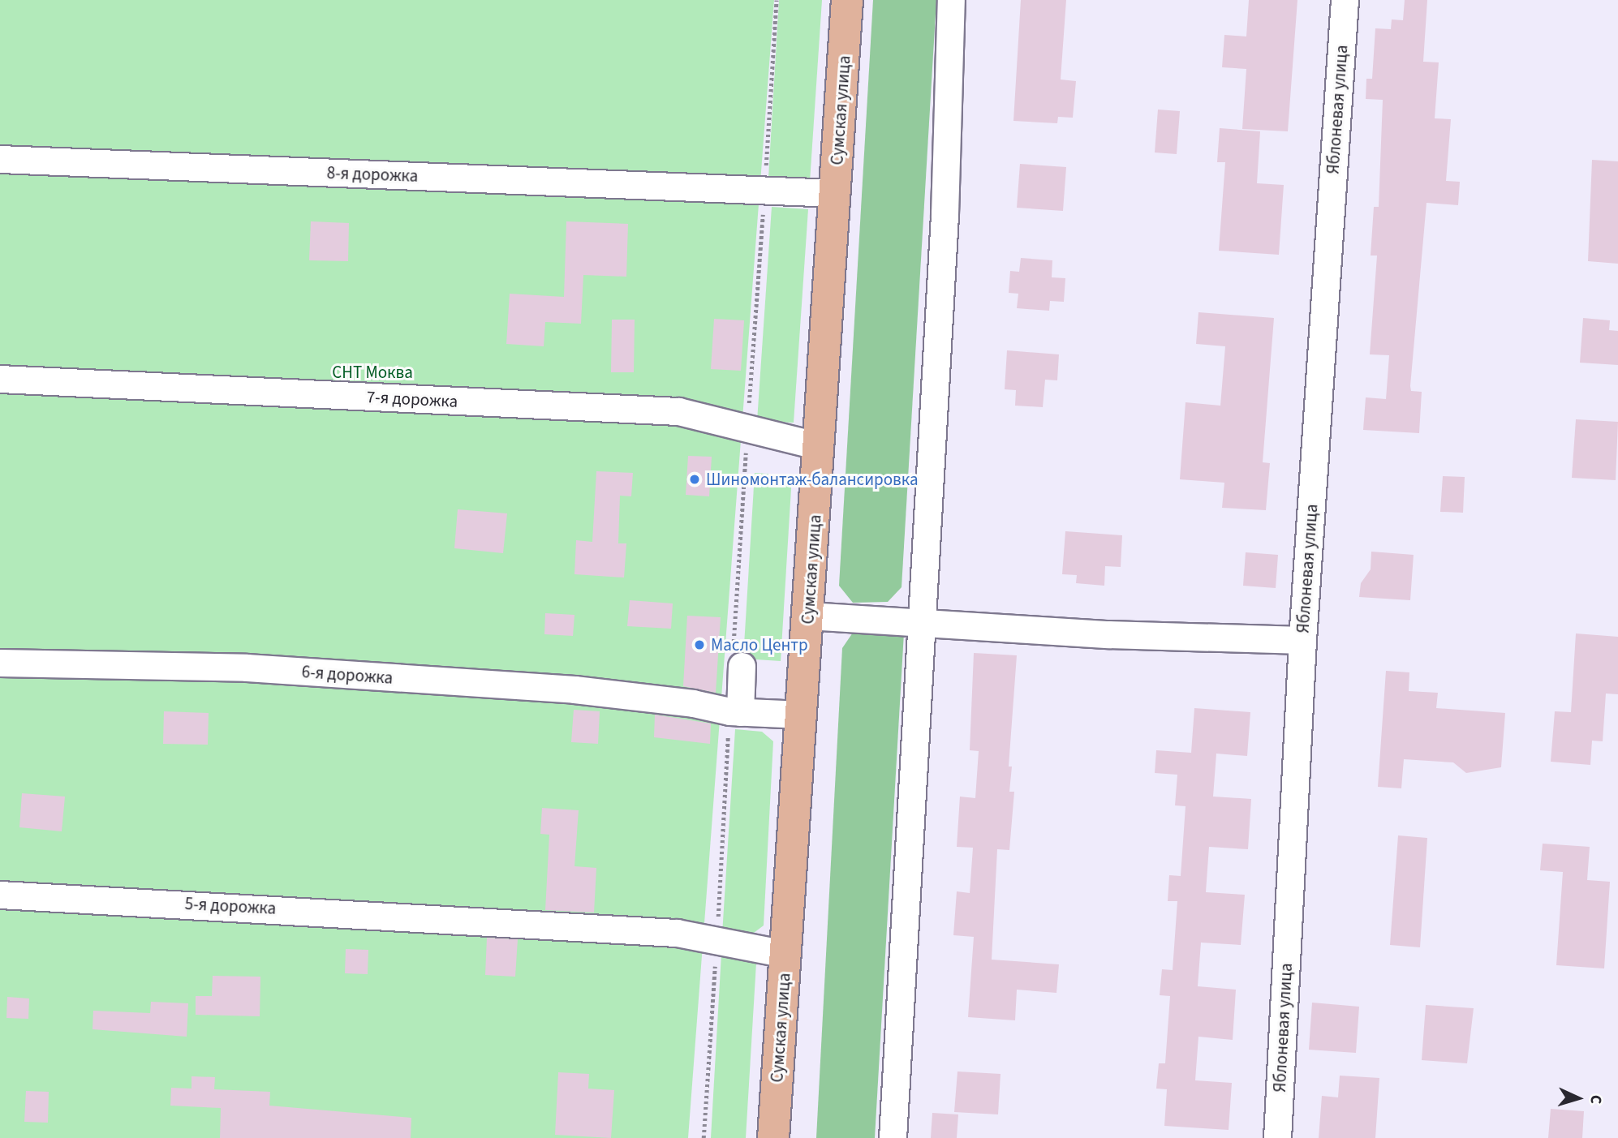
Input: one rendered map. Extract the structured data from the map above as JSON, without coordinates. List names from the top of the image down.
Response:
{
  "streets": {
    "main road": ["Сумская улица"],
    "street": [
      "Яблоневая улица",
      "8-я дорожка",
      "7-я дорожка",
      "6-я дорожка",
      "5-я дорожка"
    ]
  },
  "crossings": [
    ["Сумская улица", "8-я дорожка"],
    ["Сумская улица", "7-я дорожка"],
    ["Сумская улица", "6-я дорожка"],
    ["Сумская улица", "5-я дорожка"]
  ],
  "parks": ["СНТ Моква"],
  "places": ["Шиномонтаж-балансировка", "Масло Центр"],
  "north": "right"
}
